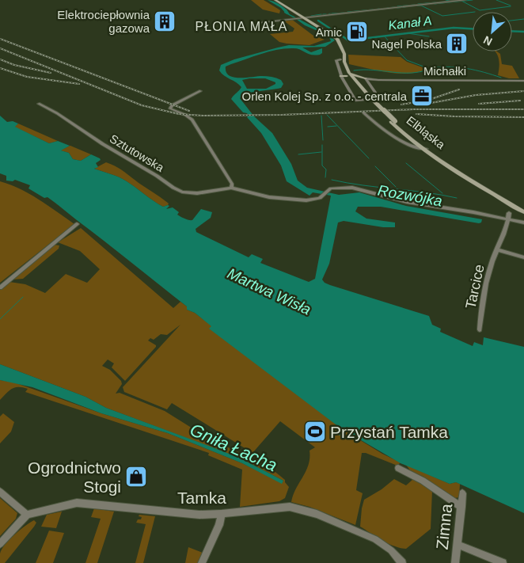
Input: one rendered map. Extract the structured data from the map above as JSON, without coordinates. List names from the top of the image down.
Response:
{
  "streets": {
    "main road": ["Elbląska"],
    "street": [
      "Michałki",
      "Sztutowska",
      "Tarcice",
      "Tamka",
      "Zimna"
    ]
  },
  "crossings": [
    ["Michałki", "Elbląska"],
    ["Sztutowska", "Tarcice"]
  ],
  "districts": ["PŁONIA MAŁA"],
  "water": [
    "Kanał A",
    "Rozwójka",
    "Martwa Wisła",
    "Gniła Łacha"
  ],
  "places": {
    "building": ["Elektrociepłownia gazowa", "Nagel Polska"],
    "fuel station": ["Amic"],
    "office": ["Orlen Kolej Sp. z o.o. - centrala"],
    "sports": ["Przystań Tamka"],
    "shop": ["Ogrodnictwo Stogi"]
  },
  "north": "bottom left"
}
